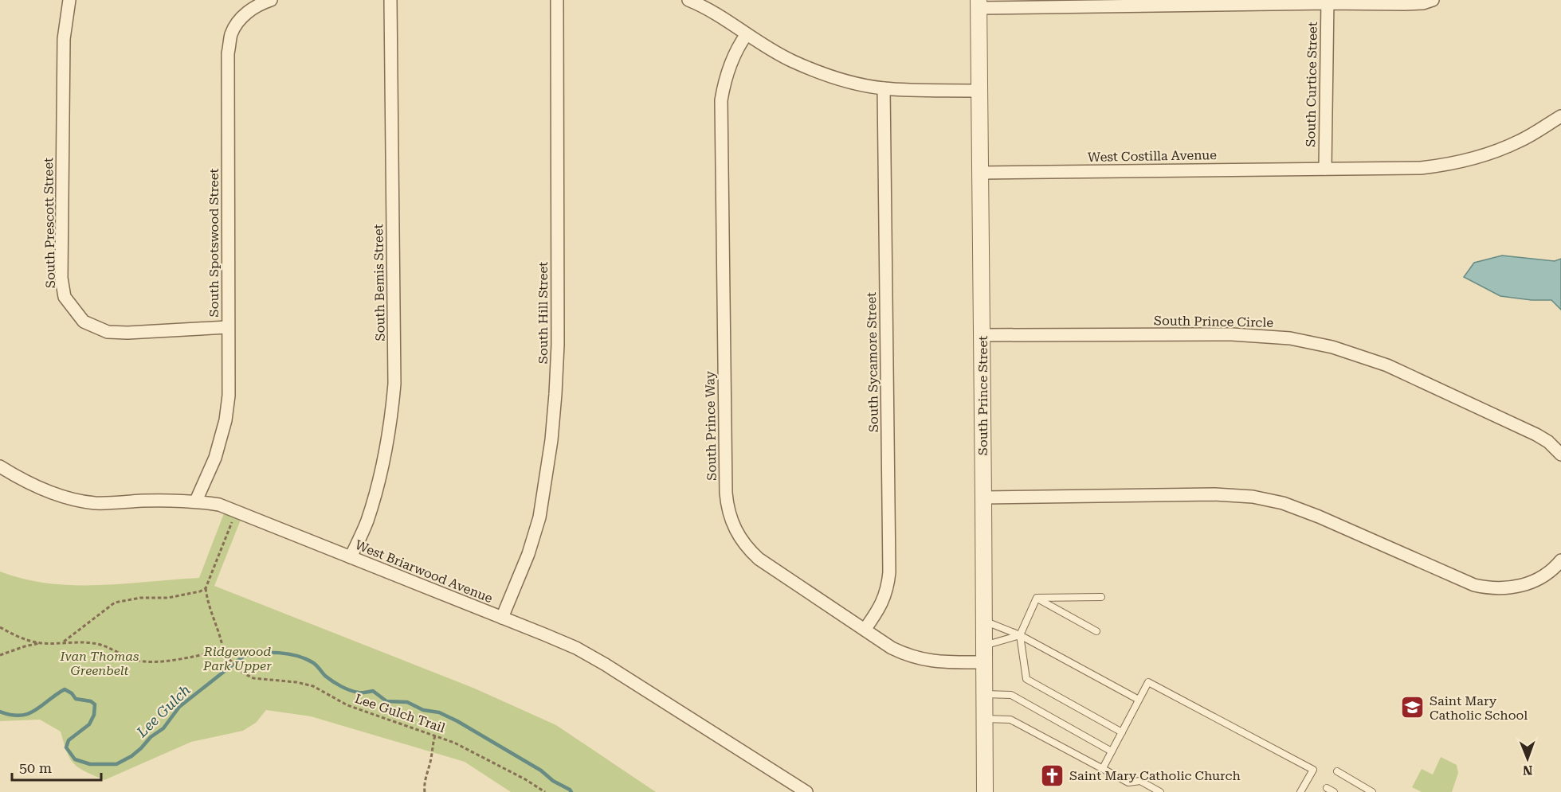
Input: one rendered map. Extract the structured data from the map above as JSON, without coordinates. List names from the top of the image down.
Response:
{
  "streets": {
    "street": [
      "South Curtice Street",
      "West Costilla Avenue",
      "South Prescott Street",
      "South Spotswood Street",
      "South Bemis Street",
      "South Hill Street",
      "South Prince Circle",
      "South Sycamore Street",
      "South Prince Street",
      "South Prince Way",
      "West Briarwood Avenue"
    ],
    "path": ["Lee Gulch Trail"]
  },
  "crossings": [
    ["South Curtice Street", "West Costilla Avenue"],
    ["West Costilla Avenue", "South Prince Street"],
    ["South Prescott Street", "South Spotswood Street"],
    ["South Spotswood Street", "West Briarwood Avenue"],
    ["South Bemis Street", "West Briarwood Avenue"],
    ["South Hill Street", "West Briarwood Avenue"],
    ["South Prince Circle", "South Prince Street"],
    ["South Sycamore Street", "South Prince Way"],
    ["South Prince Street", "South Prince Way"]
  ],
  "water": ["Lee Gulch"],
  "parks": ["Ridgewood Park Upper", "Ivan Thomas Greenbelt"],
  "places": {
    "school or university": ["Saint Mary Catholic School"],
    "church": ["Saint Mary Catholic Church"]
  },
  "scale_bar": "50 m",
  "north": "bottom"
}
